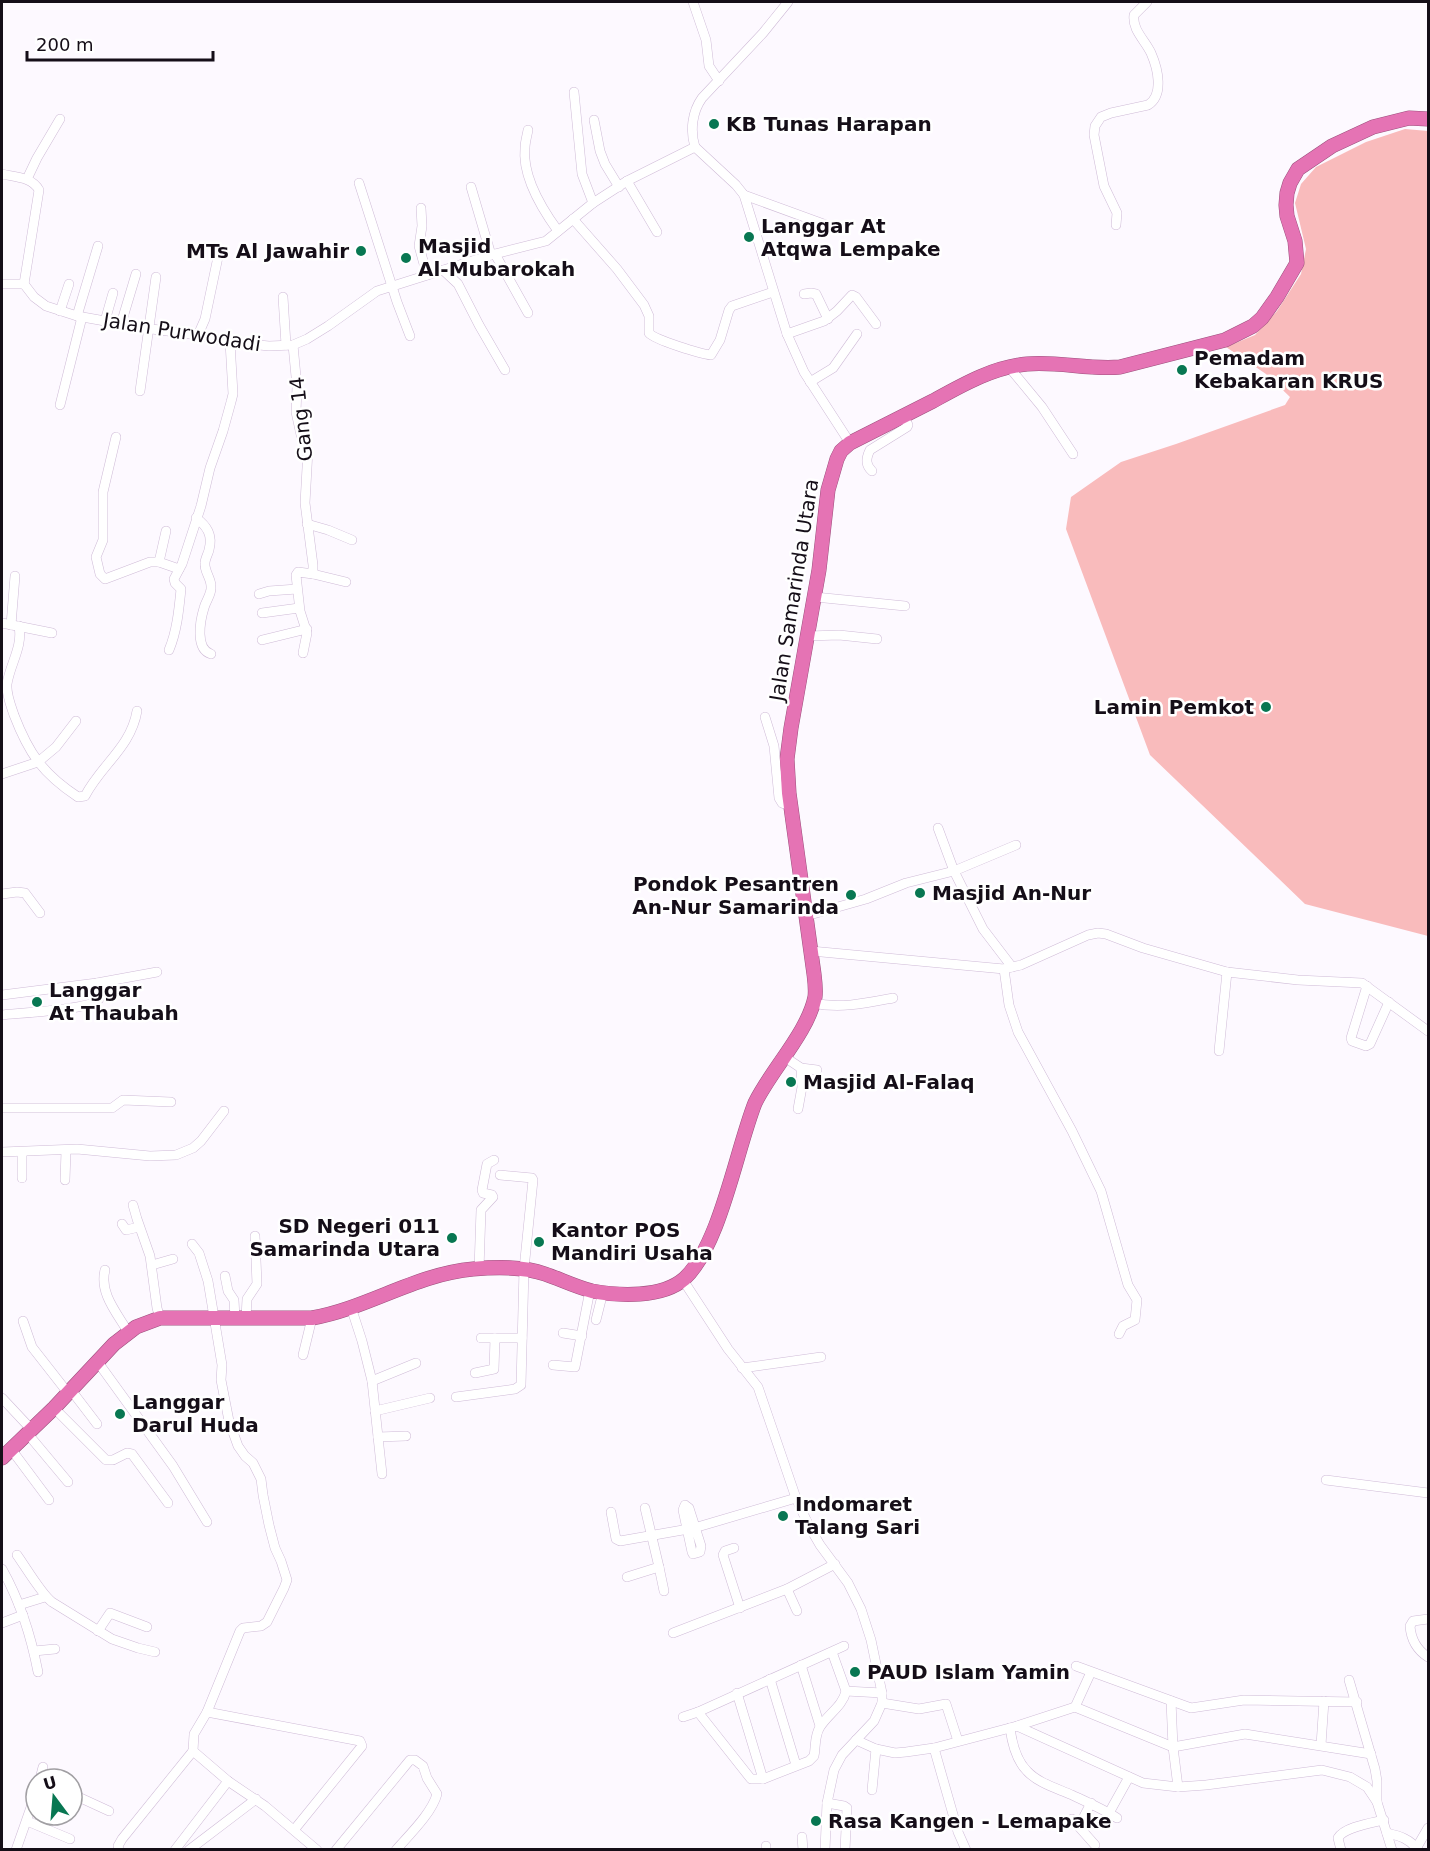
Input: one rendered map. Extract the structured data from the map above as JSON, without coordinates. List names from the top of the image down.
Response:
{
  "streets": {
    "highway": ["Jalan Samarinda Utara"],
    "street": ["Jalan Purwodadi", "Gang 14"]
  },
  "crossings": [
    ["Jalan Purwodadi", "Gang 14"]
  ],
  "places": [
    "KB Tunas Harapan",
    "Langgar At Atqwa Lempake",
    "MTs Al Jawahir",
    "Masjid Al-Mubarokah",
    "Pemadam Kebakaran KRUS",
    "Lamin Pemkot",
    "Masjid An-Nur",
    "Pondok Pesantren An-Nur Samarinda",
    "Langgar At Thaubah",
    "Masjid Al-Falaq",
    "SD Negeri 011 Samarinda Utara",
    "Kantor POS Mandiri Usaha",
    "Langgar Darul Huda",
    "Indomaret Talang Sari",
    "PAUD Islam Yamin",
    "Rasa Kangen - Lemapake"
  ],
  "scale_bar": "200 m",
  "north": "top"
}
